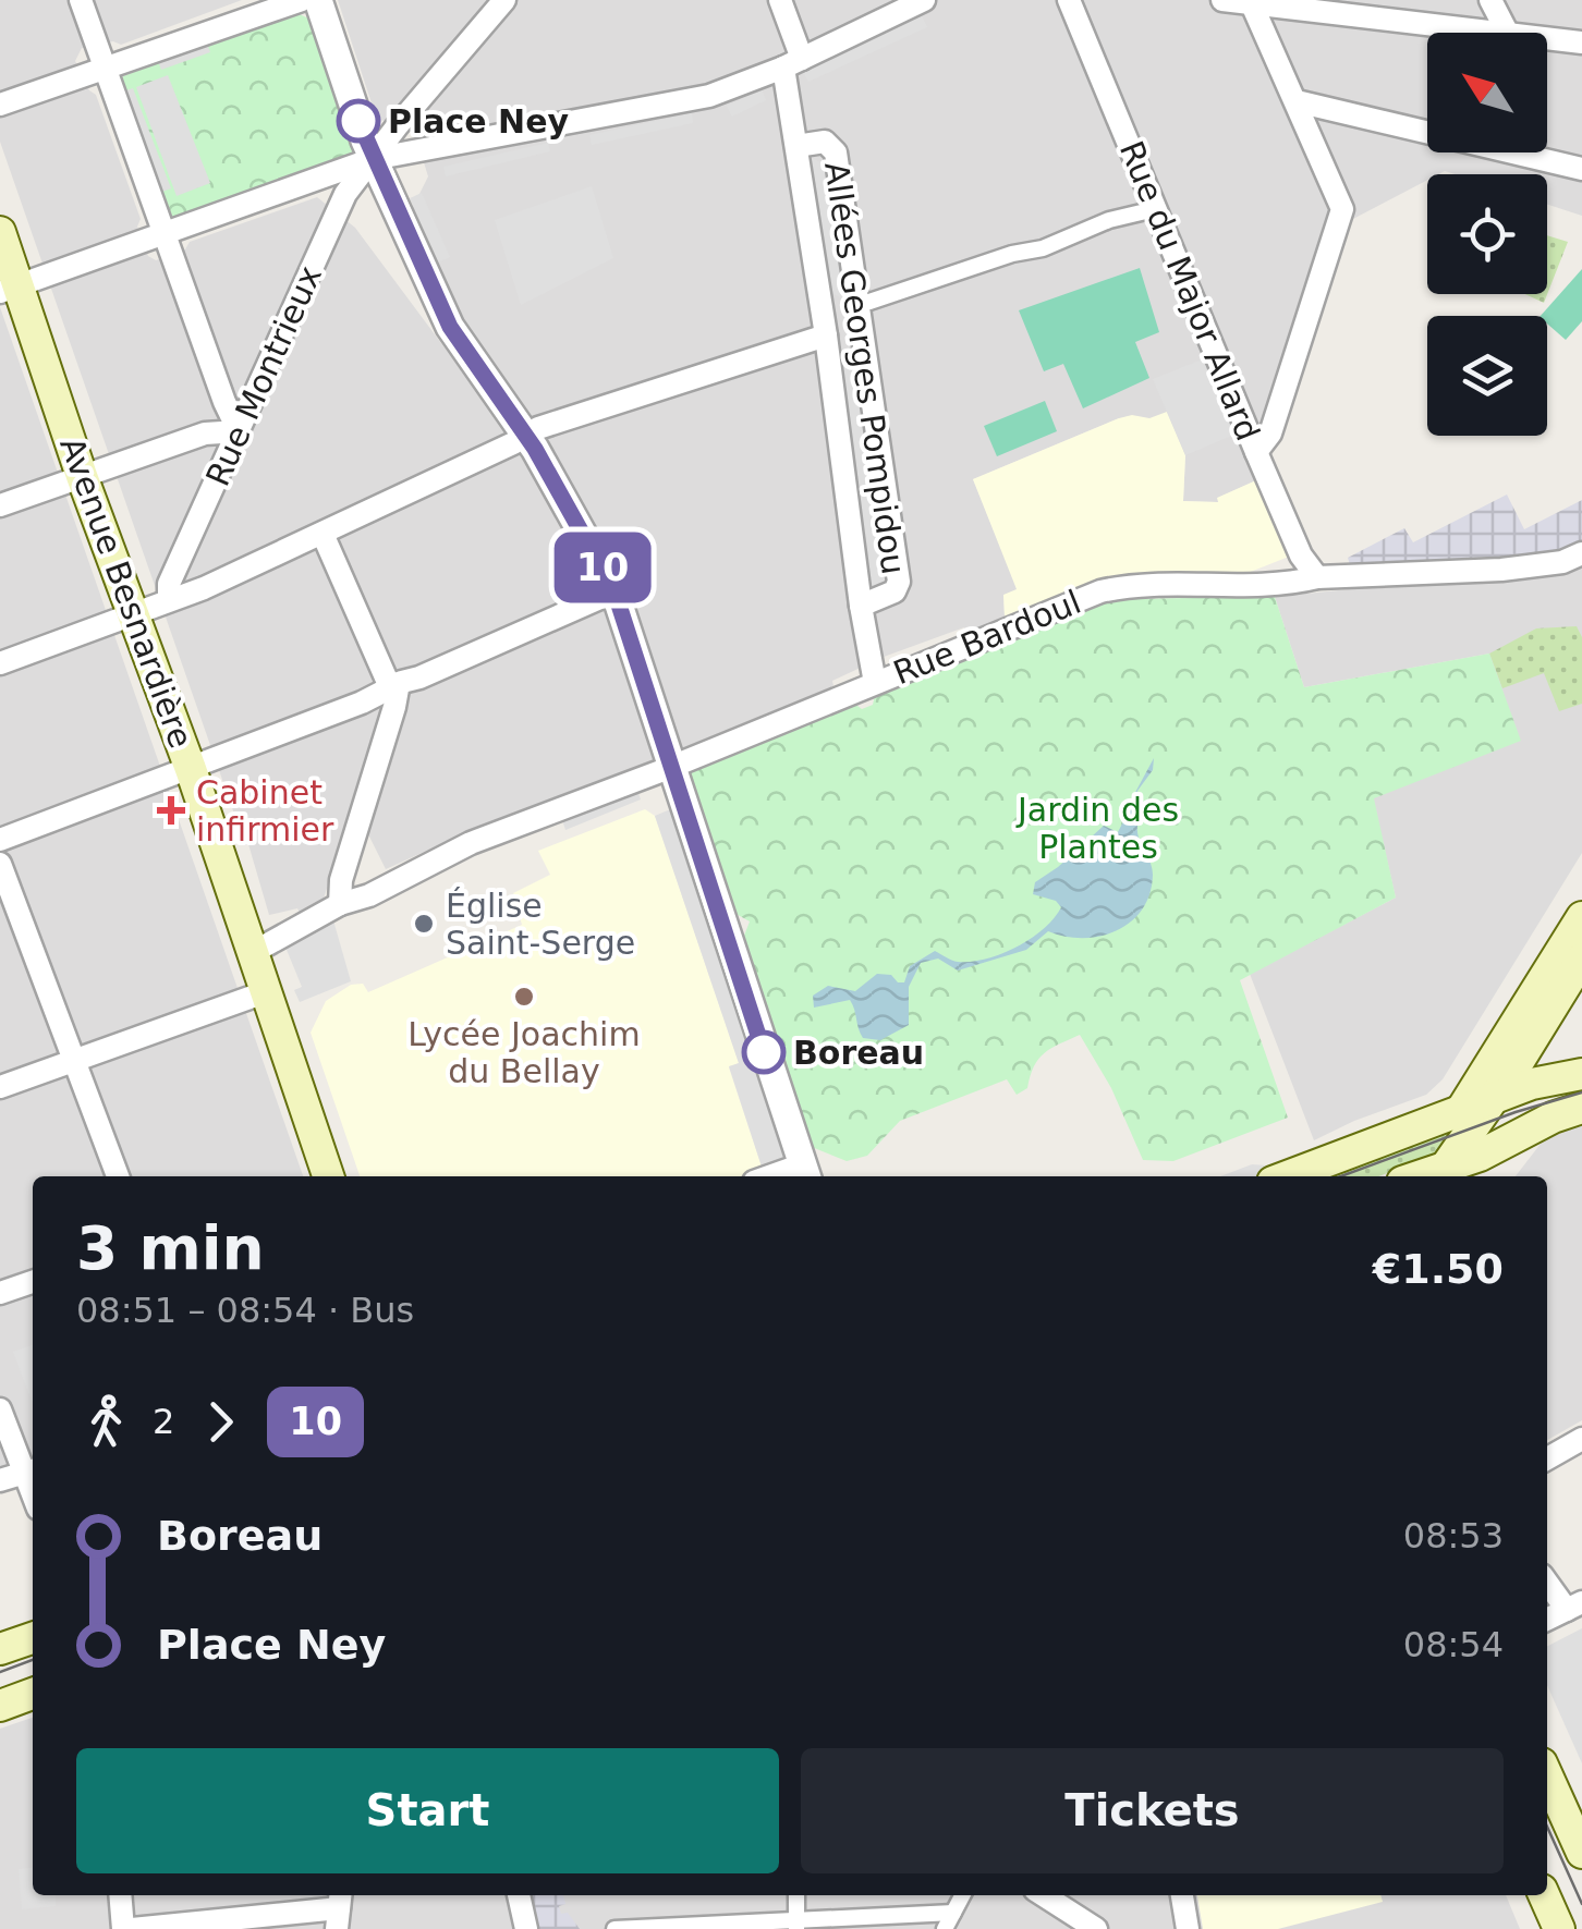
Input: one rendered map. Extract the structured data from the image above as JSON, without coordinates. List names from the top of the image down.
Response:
{
  "streets": {
    "main road": ["Avenue Besnardière"],
    "street": [
      "Rue du Major Allard",
      "Allées Georges Pompidou",
      "Rue Montrieux",
      "Rue Bardoul"
    ]
  },
  "crossings": [
    ["Rue du Major Allard", "Rue Bardoul"],
    ["Allées Georges Pompidou", "Rue Bardoul"],
    ["Avenue Besnardière", "Rue Bardoul"]
  ],
  "parks": ["Jardin des Plantes"],
  "places": {
    "other": [
      "Place Ney",
      "Église Saint-Serge",
      "Lycée Joachim du Bellay",
      "Boreau"
    ],
    "health": ["Cabinet infirmier"]
  },
  "lines": ["bus line 10"],
  "north": "top left",
  "page": {
    "on_map": "10",
    "heading": ["3 min", "08:51 – 08:54 · Bus", "€1.50"],
    "legs": ["2", "10"],
    "list": [
      {
        "name": "Boreau",
        "value": "08:53"
      },
      {
        "name": "Place Ney",
        "value": "08:54"
      }
    ],
    "buttons": ["Start", "Tickets"]
  }
}
